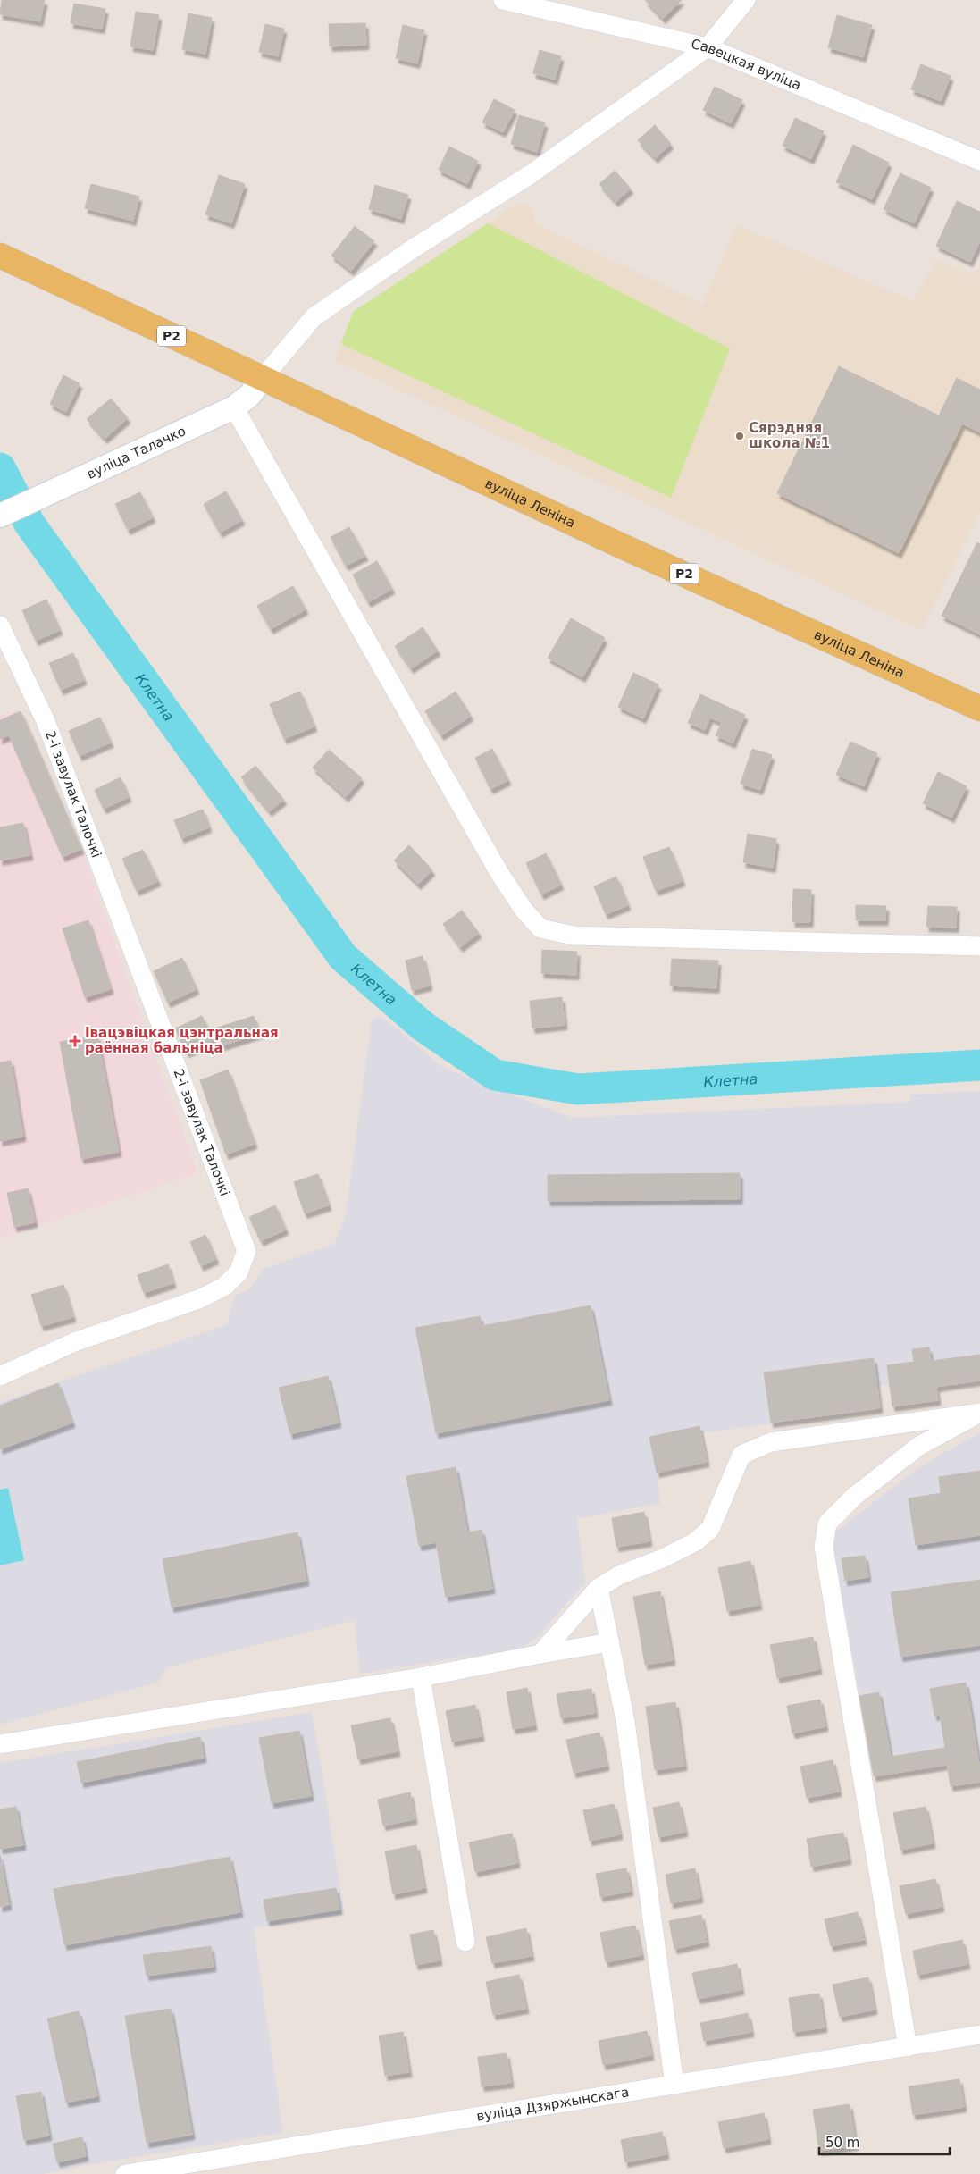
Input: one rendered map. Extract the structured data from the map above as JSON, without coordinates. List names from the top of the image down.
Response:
{
  "streets": {
    "main road": ["Р2", "вуліца Леніна"],
    "street": [
      "Савецкая вуліца",
      "вуліца Талачко",
      "2-і завулак Талочкі",
      "вуліца Дзяржынскага"
    ]
  },
  "crossings": [
    ["вуліца Талачко", "вуліца Леніна"]
  ],
  "water": ["Клетна"],
  "places": {
    "other": ["Сярэдняя школа №1"],
    "health": ["Івацэвіцкая цэнтральная раённая бальніца"]
  },
  "scale_bar": "50 m"
}
